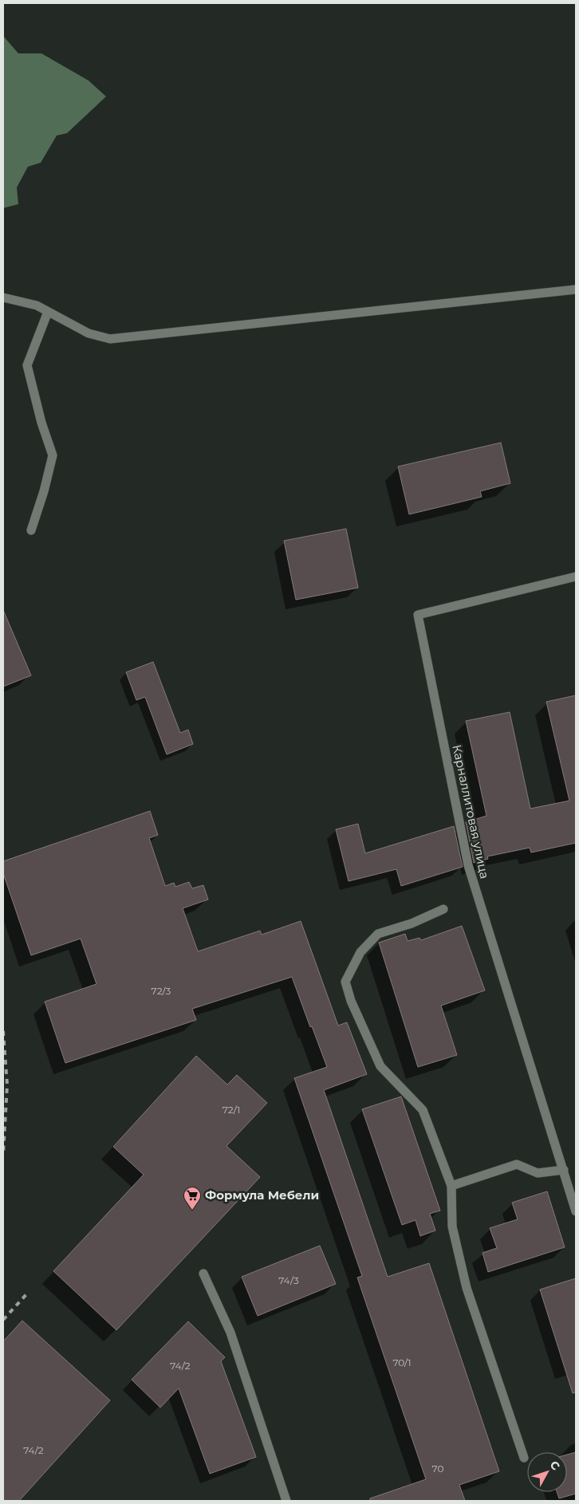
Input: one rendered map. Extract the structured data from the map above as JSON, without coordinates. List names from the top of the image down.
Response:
{
  "streets": {
    "lane": ["Карналлитовая улица"]
  },
  "places": {
    "supermarket": ["Формула Мебели"]
  },
  "house_numbers": [
    "72/3",
    "72/1",
    "74/3",
    "70/1",
    "74/2",
    "74/2",
    "70"
  ],
  "north": "top right"
}
